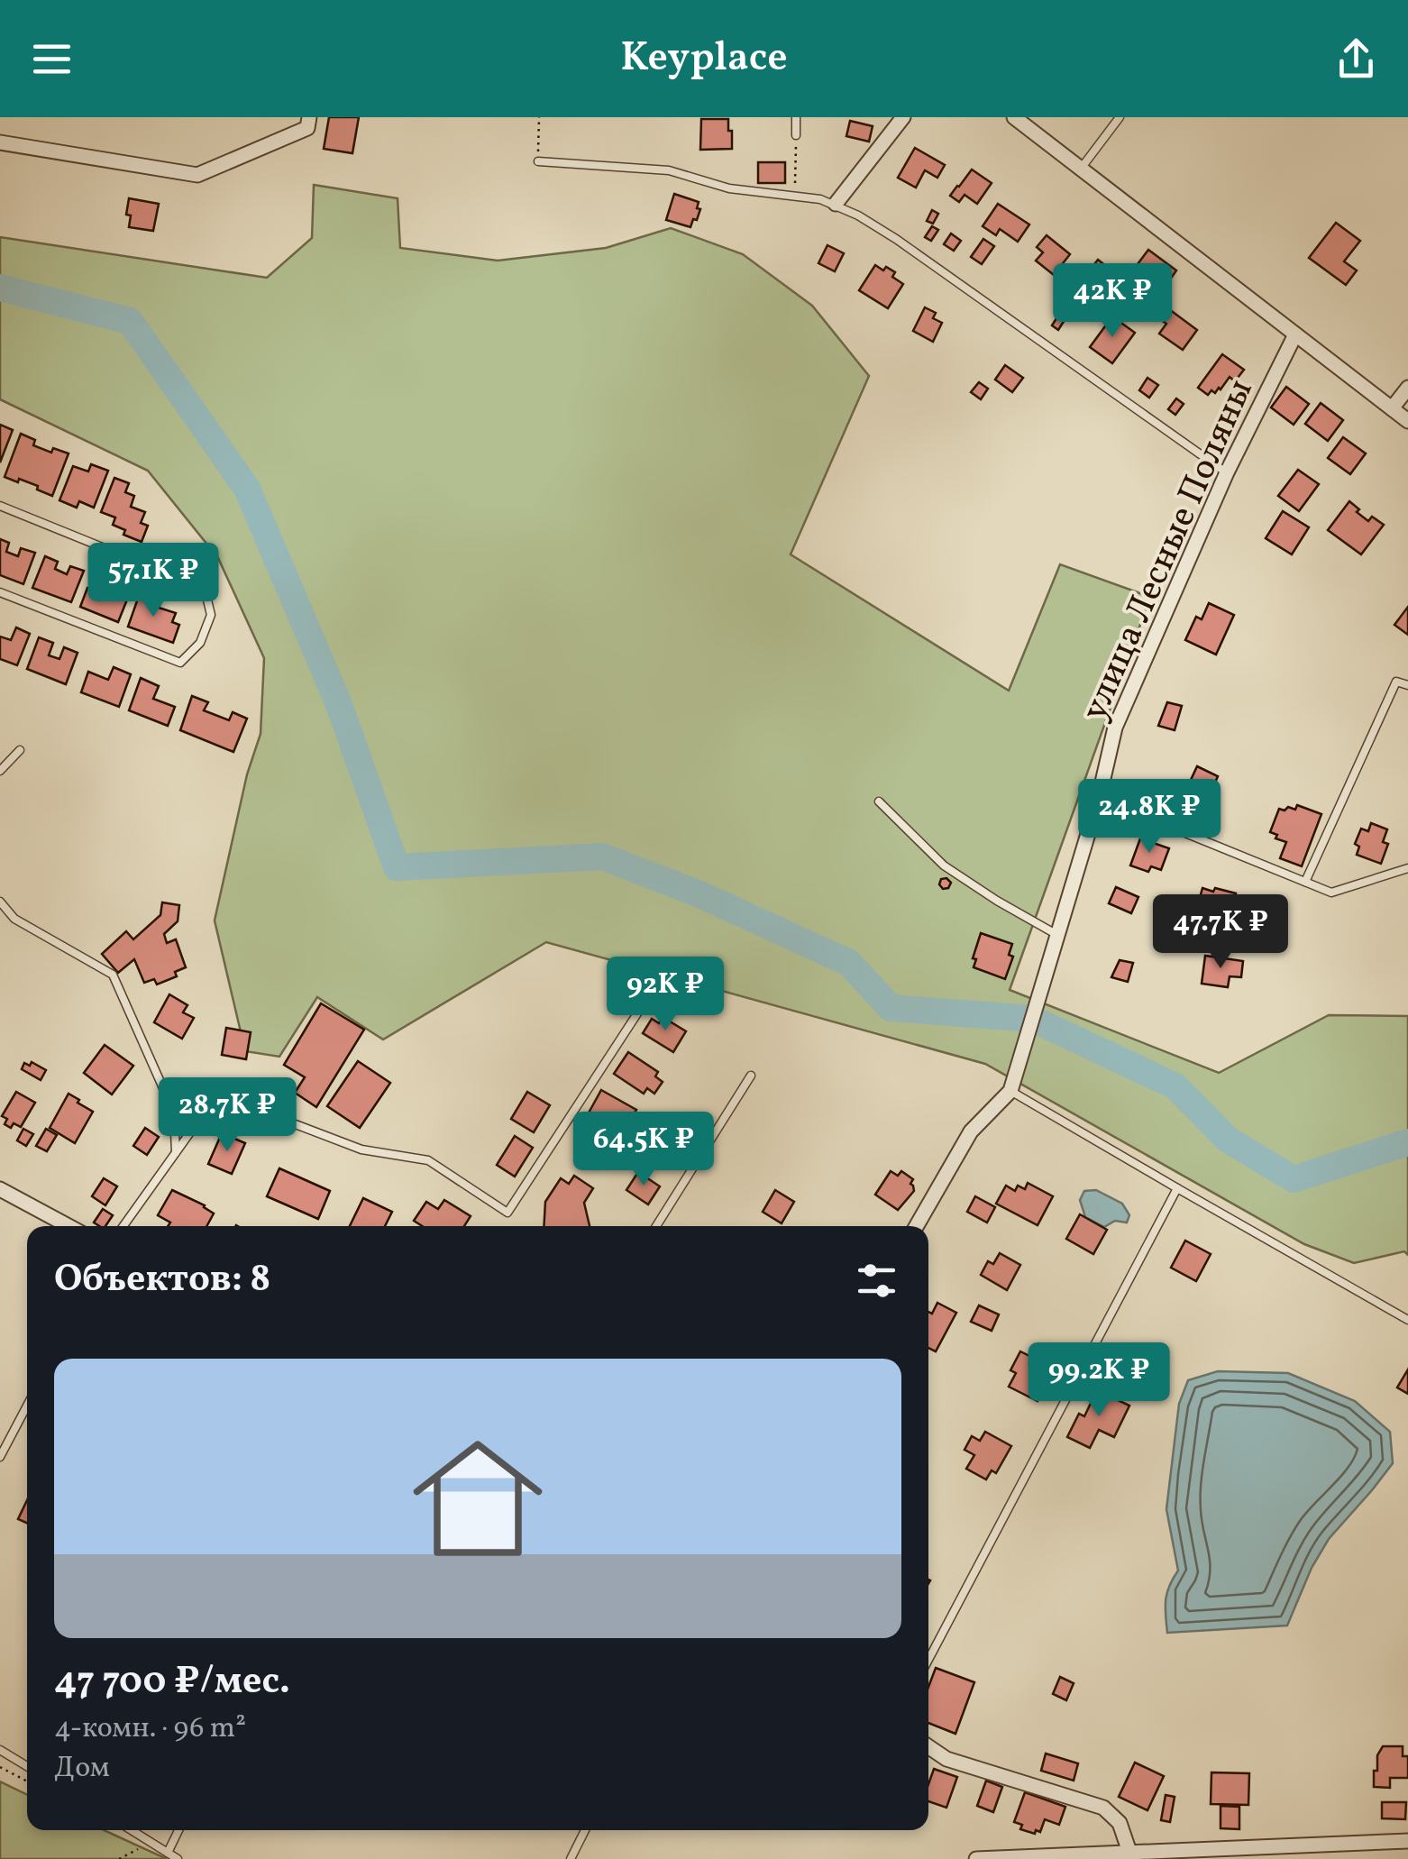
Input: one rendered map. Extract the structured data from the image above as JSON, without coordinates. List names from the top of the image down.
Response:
{
  "streets": {
    "street": ["улица Лесные Поляны"]
  },
  "page": {
    "header": "Keyplace",
    "price": [
      "42K ₽",
      "57.1K ₽",
      "24.8K ₽",
      "47.7K ₽",
      "92K ₽",
      "28.7K ₽",
      "64.5K ₽",
      "99.2K ₽"
    ],
    "heading": "Объектов: 8",
    "list": [
      {
        "name": "47 700 ₽/мес.",
        "note": "4-комн. · 96 m² · Дом"
      }
    ]
  }
}
